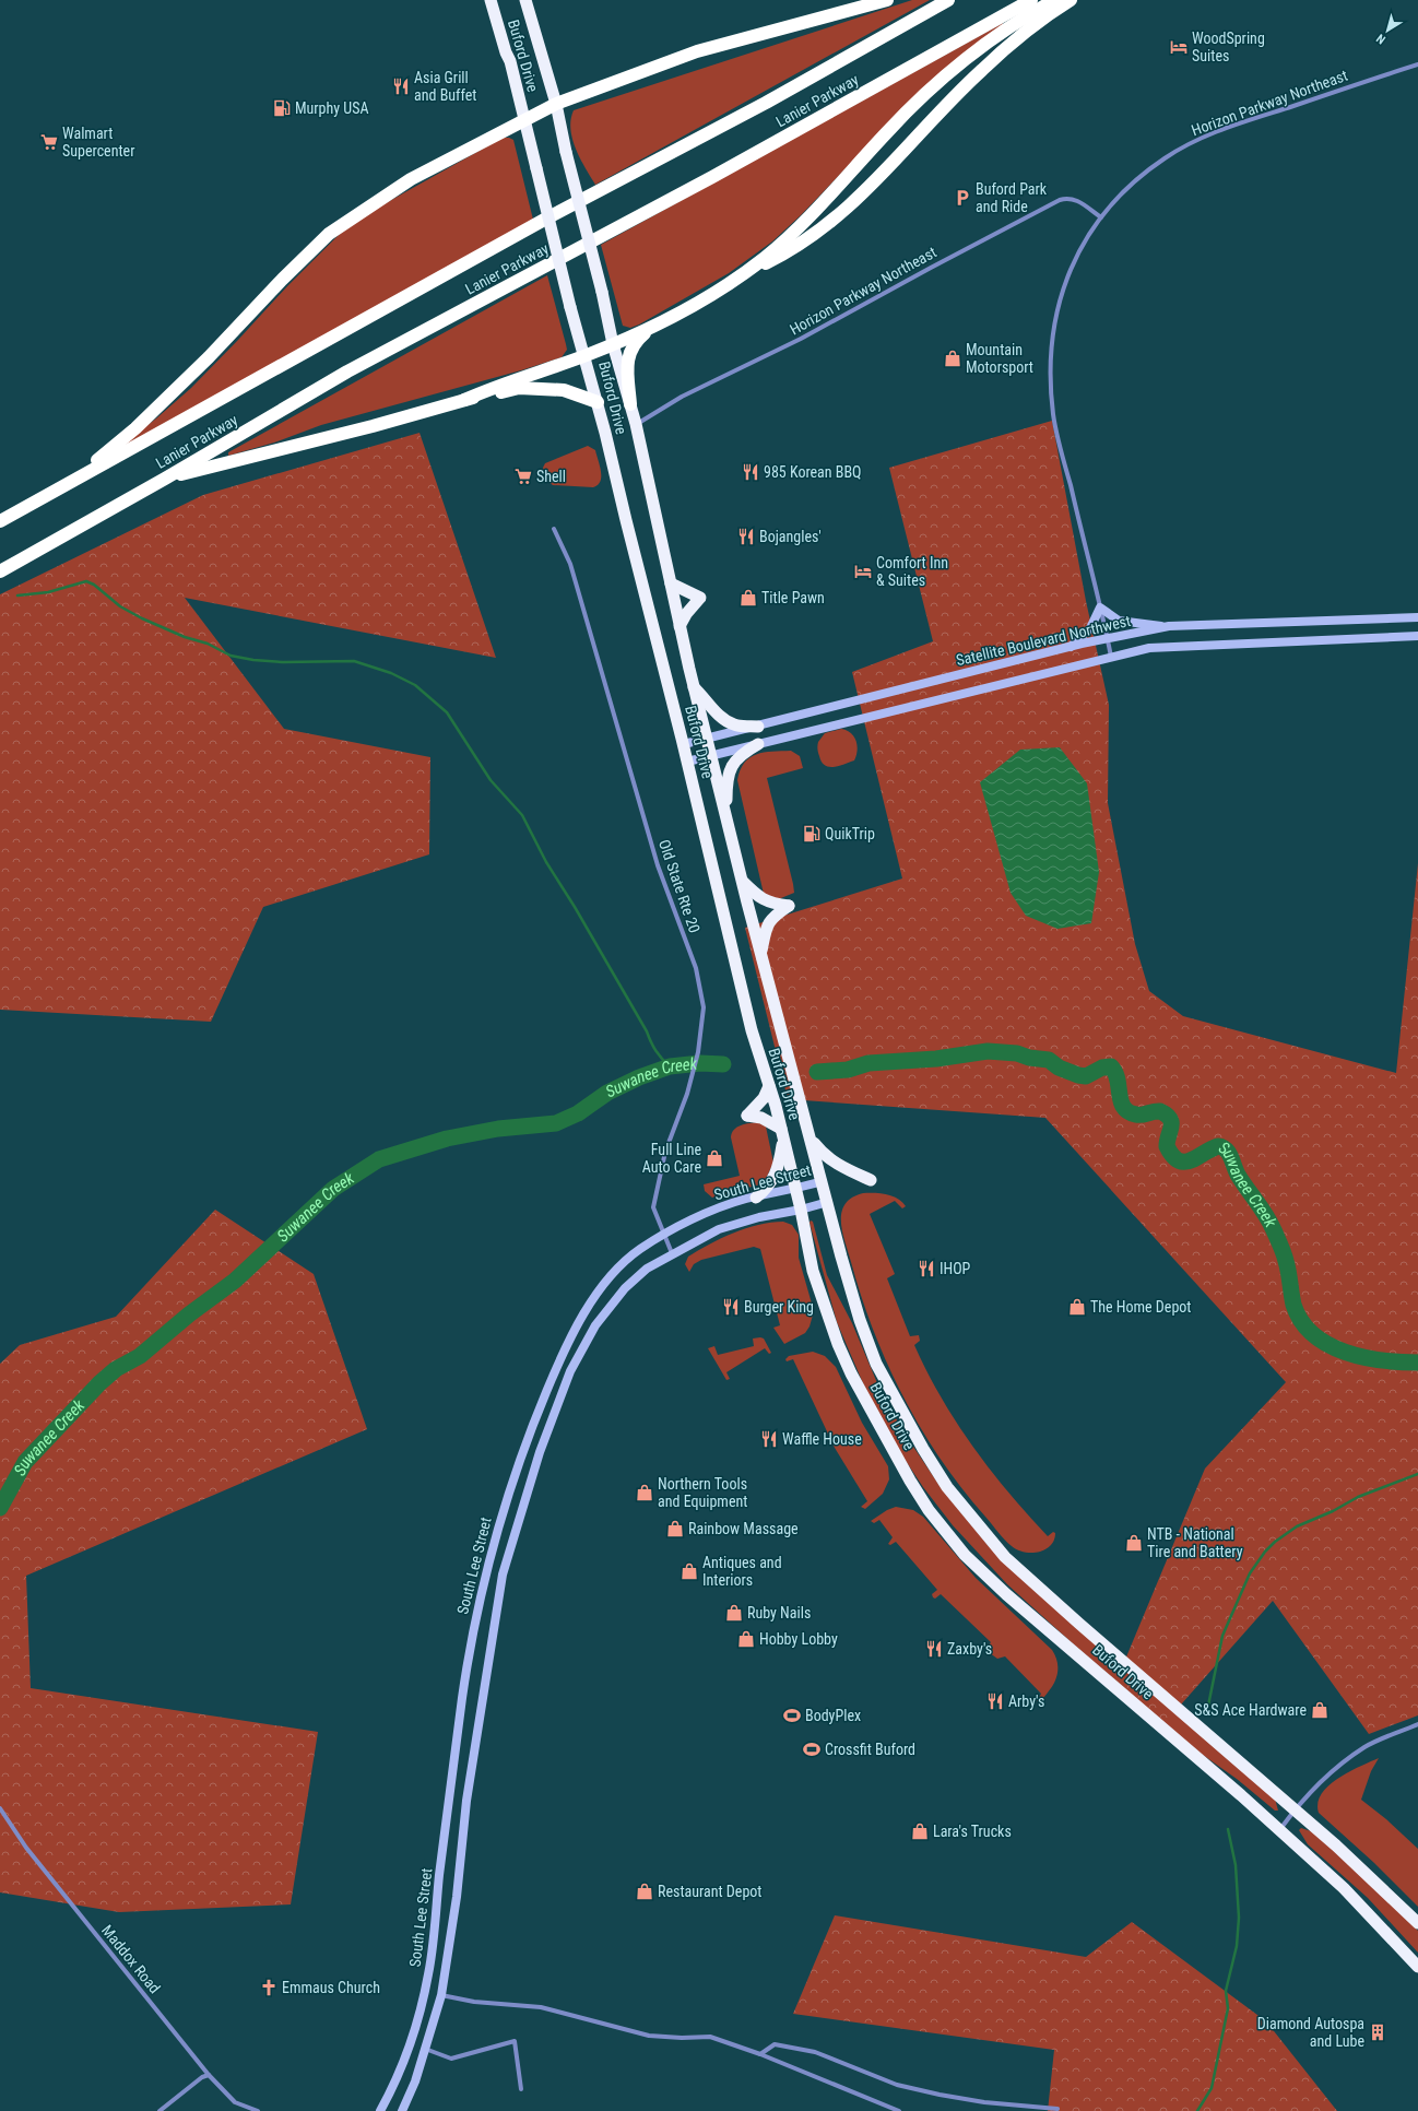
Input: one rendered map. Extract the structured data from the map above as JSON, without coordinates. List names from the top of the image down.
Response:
{
  "streets": {
    "highway": ["Buford Drive", "Lanier Parkway"],
    "main road": ["Satellite Boulevard Northwest", "South Lee Street"],
    "street": ["Horizon Parkway Northeast", "Old State Rte 20", "Maddox Road"]
  },
  "crossings": [
    ["Buford Drive", "Horizon Parkway Northeast"],
    ["Buford Drive", "Satellite Boulevard Northwest"],
    ["Buford Drive", "South Lee Street"],
    ["Horizon Parkway Northeast", "Satellite Boulevard Northwest"],
    ["Old State Rte 20", "South Lee Street"]
  ],
  "water": ["Suwanee Creek"],
  "places": {
    "hotel": ["WoodSpring Suites", "Comfort Inn & Suites"],
    "restaurant": [
      "Asia Grill and Buffet",
      "985 Korean BBQ",
      "Bojangles'",
      "IHOP",
      "Burger King",
      "Waffle House",
      "Zaxby's",
      "Arby's"
    ],
    "fuel station": ["Murphy USA", "QuikTrip"],
    "supermarket": ["Walmart Supercenter", "Shell"],
    "parking": ["Buford Park and Ride"],
    "shop": [
      "Mountain Motorsport",
      "Title Pawn",
      "Full Line Auto Care",
      "The Home Depot",
      "Northern Tools and Equipment",
      "Rainbow Massage",
      "NTB - National Tire and Battery",
      "Antiques and Interiors",
      "Ruby Nails",
      "Hobby Lobby",
      "S&S Ace Hardware",
      "Lara's Trucks",
      "Restaurant Depot"
    ],
    "sports": ["BodyPlex", "Crossfit Buford"],
    "church": ["Emmaus Church"],
    "building": ["Diamond Autospa and Lube"]
  },
  "north": "bottom left"
}
